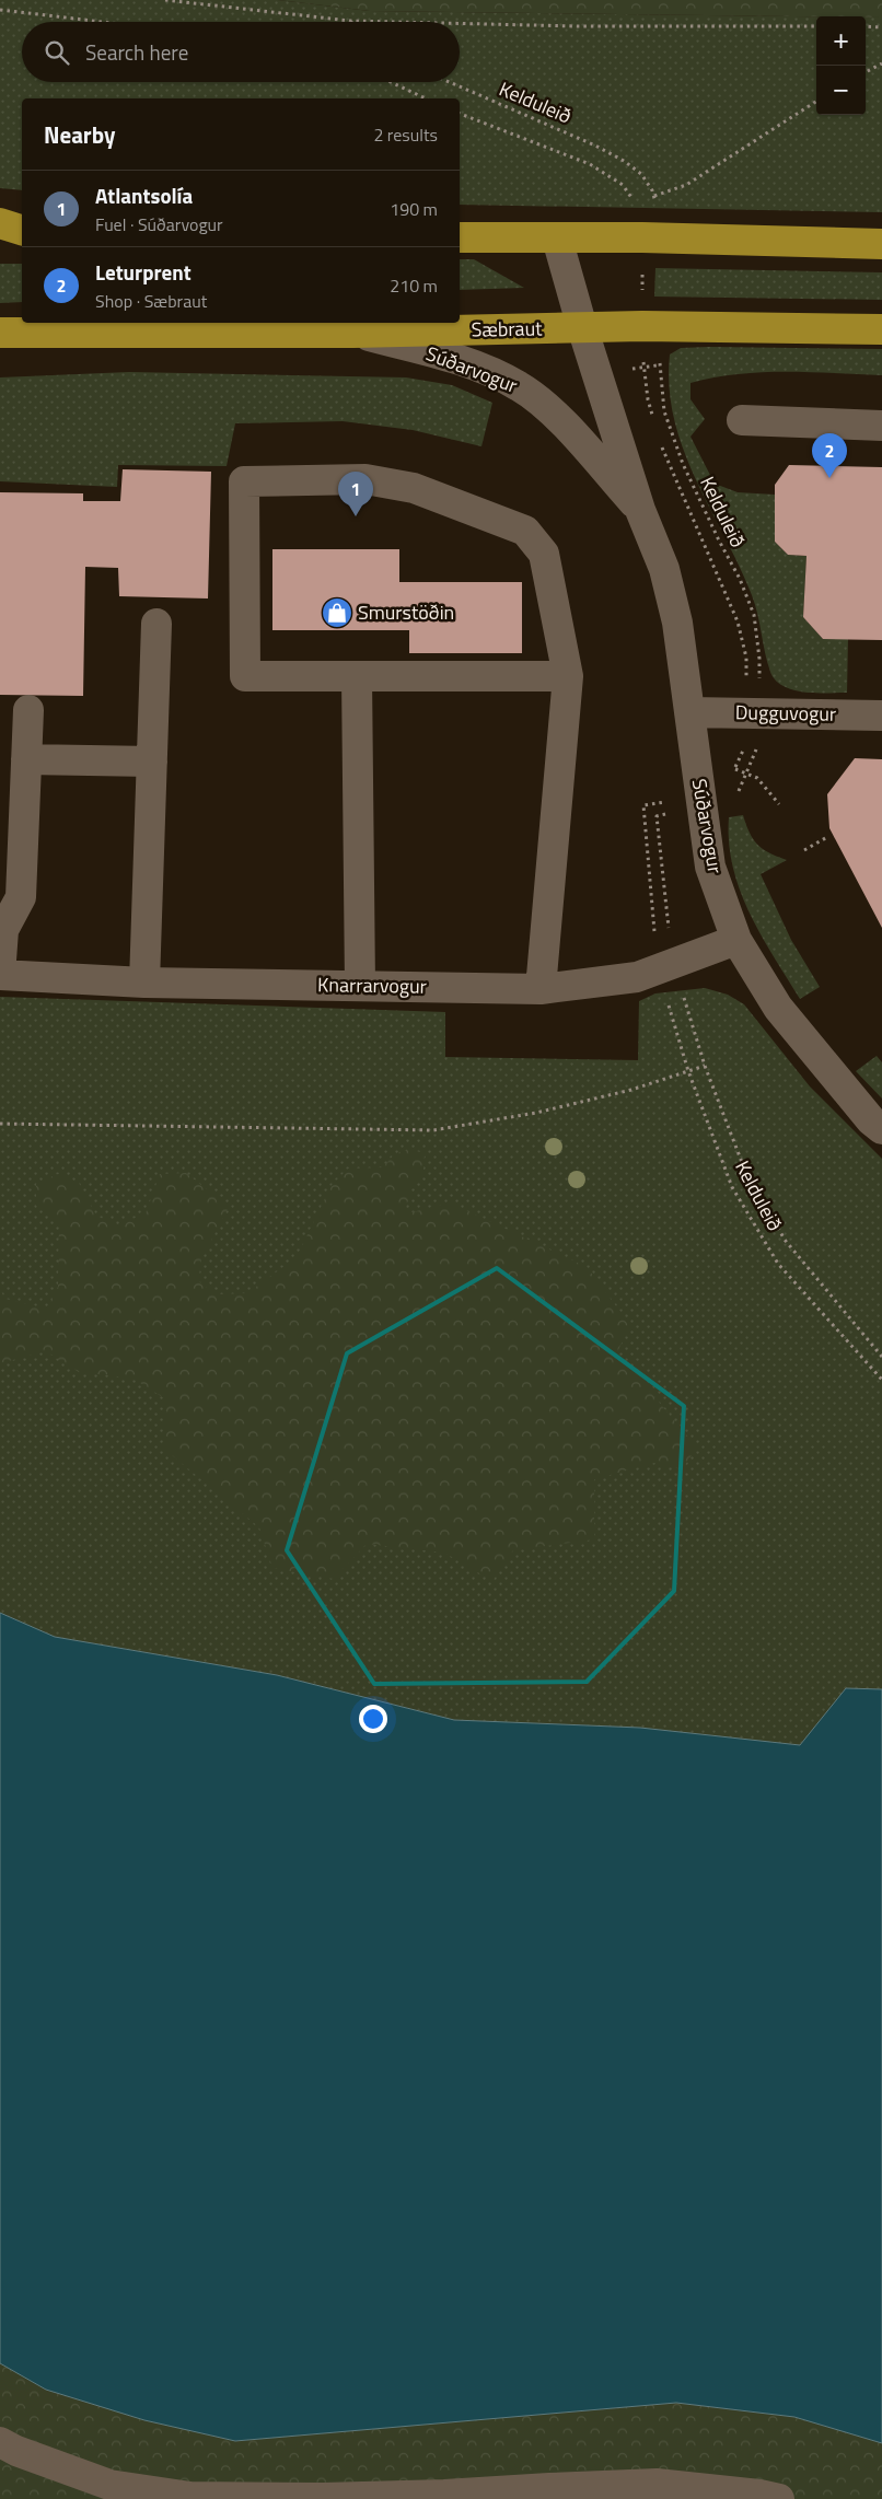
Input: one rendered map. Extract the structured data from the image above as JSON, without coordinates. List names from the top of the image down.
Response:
{
  "streets": {
    "highway": ["Sæbraut"],
    "street": ["Súðarvogur", "Dugguvogur", "Knarrarvogur"],
    "path": ["Kelduleið"]
  },
  "crossings": [
    ["Sæbraut", "Súðarvogur"],
    ["Súðarvogur", "Dugguvogur"],
    ["Súðarvogur", "Knarrarvogur"]
  ],
  "places": {
    "shop": ["Smurstöðin"]
  },
  "page": {
    "map_buttons": ["+", "−"],
    "search": "Search here",
    "heading": ["Nearby", "2 results"],
    "list": [
      {
        "mark": "1",
        "name": "Atlantsolía",
        "note": "Fuel · Súðarvogur",
        "value": "190 m"
      },
      {
        "mark": "2",
        "name": "Leturprent",
        "note": "Shop · Sæbraut",
        "value": "210 m"
      }
    ],
    "pins": ["2", "1"]
  }
}
